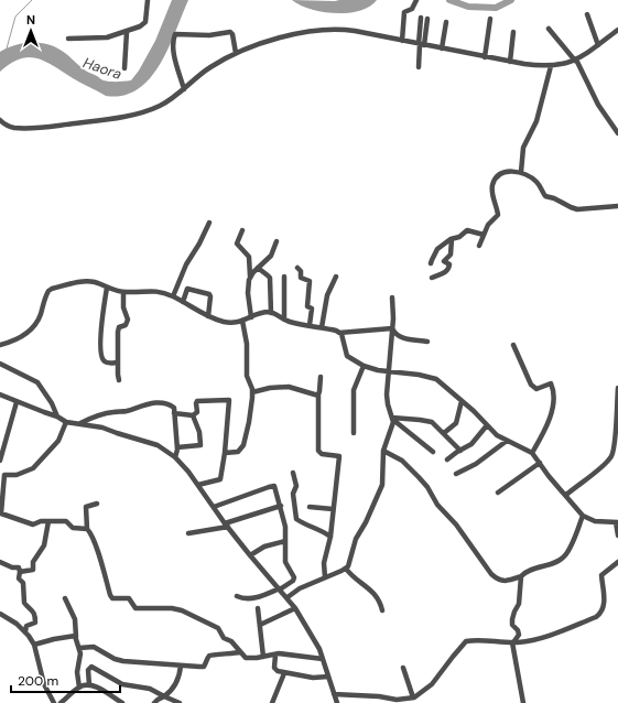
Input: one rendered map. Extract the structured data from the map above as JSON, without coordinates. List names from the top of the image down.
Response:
{
  "water": ["Haora"],
  "scale_bar": "200 m",
  "north": "top"
}
